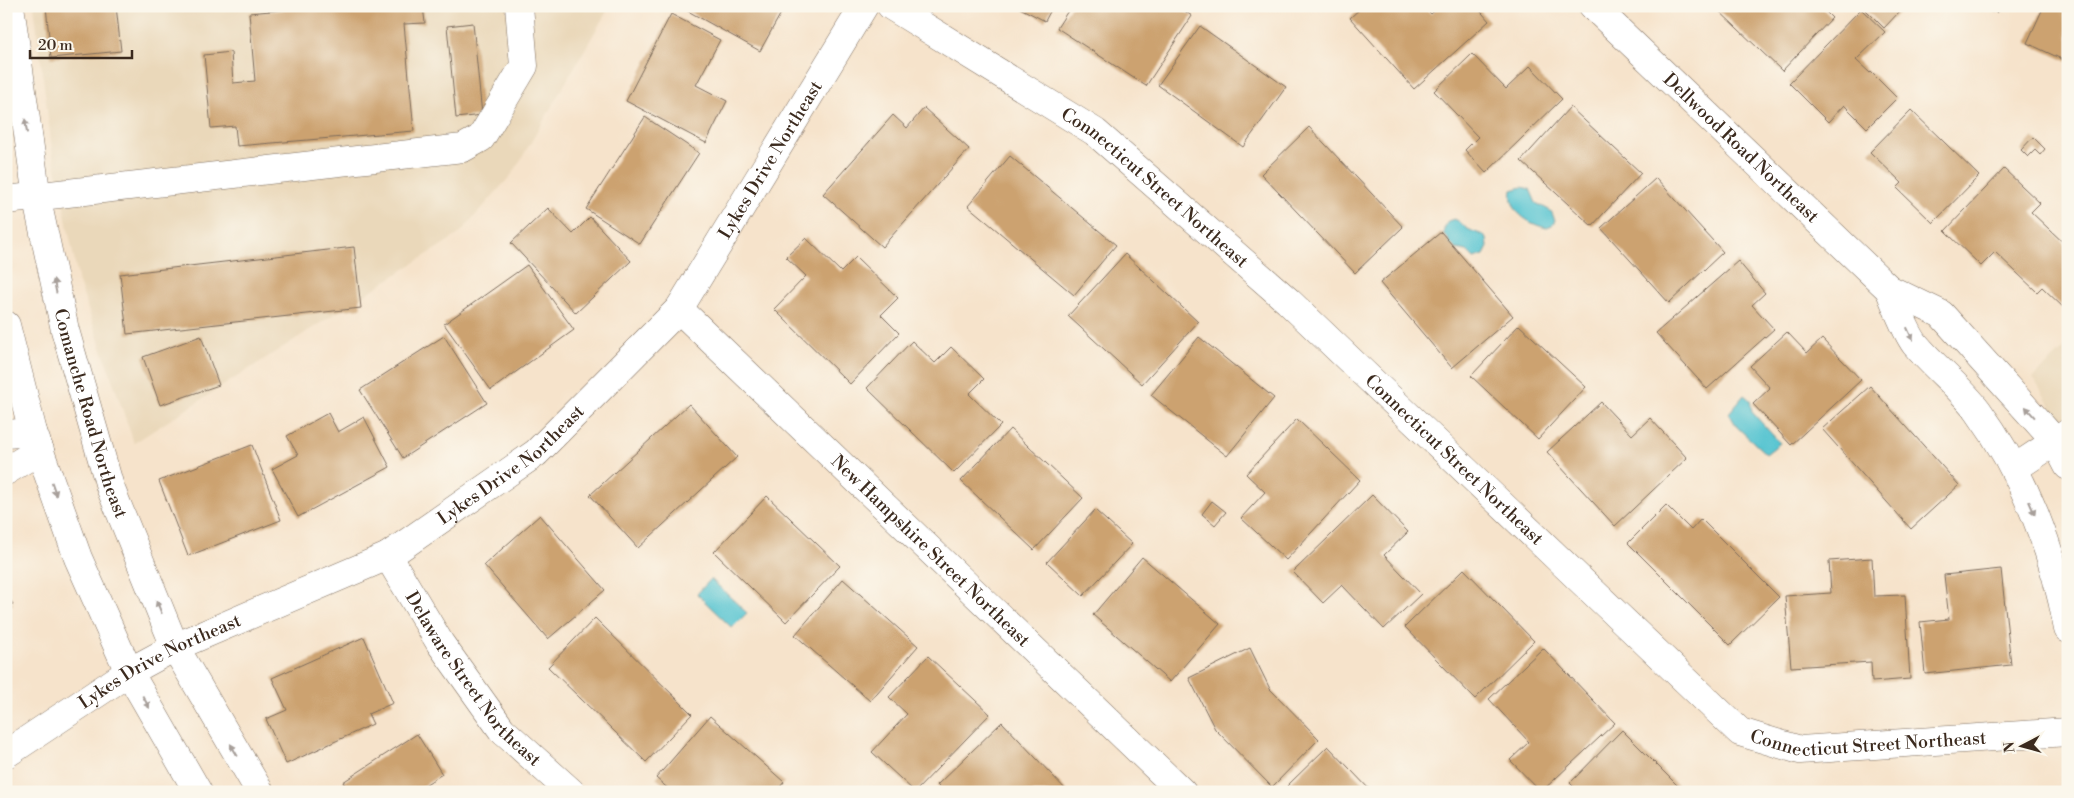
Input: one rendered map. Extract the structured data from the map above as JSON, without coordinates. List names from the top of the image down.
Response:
{
  "streets": {
    "street": [
      "Dellwood Road Northeast",
      "Lykes Drive Northeast",
      "Connecticut Street Northeast",
      "Comanche Road Northeast",
      "New Hampshire Street Northeast",
      "Delaware Street Northeast"
    ]
  },
  "crossings": [
    ["Lykes Drive Northeast", "Comanche Road Northeast"],
    ["Lykes Drive Northeast", "New Hampshire Street Northeast"],
    ["Lykes Drive Northeast", "Delaware Street Northeast"]
  ],
  "scale_bar": "20 m",
  "north": "left"
}
